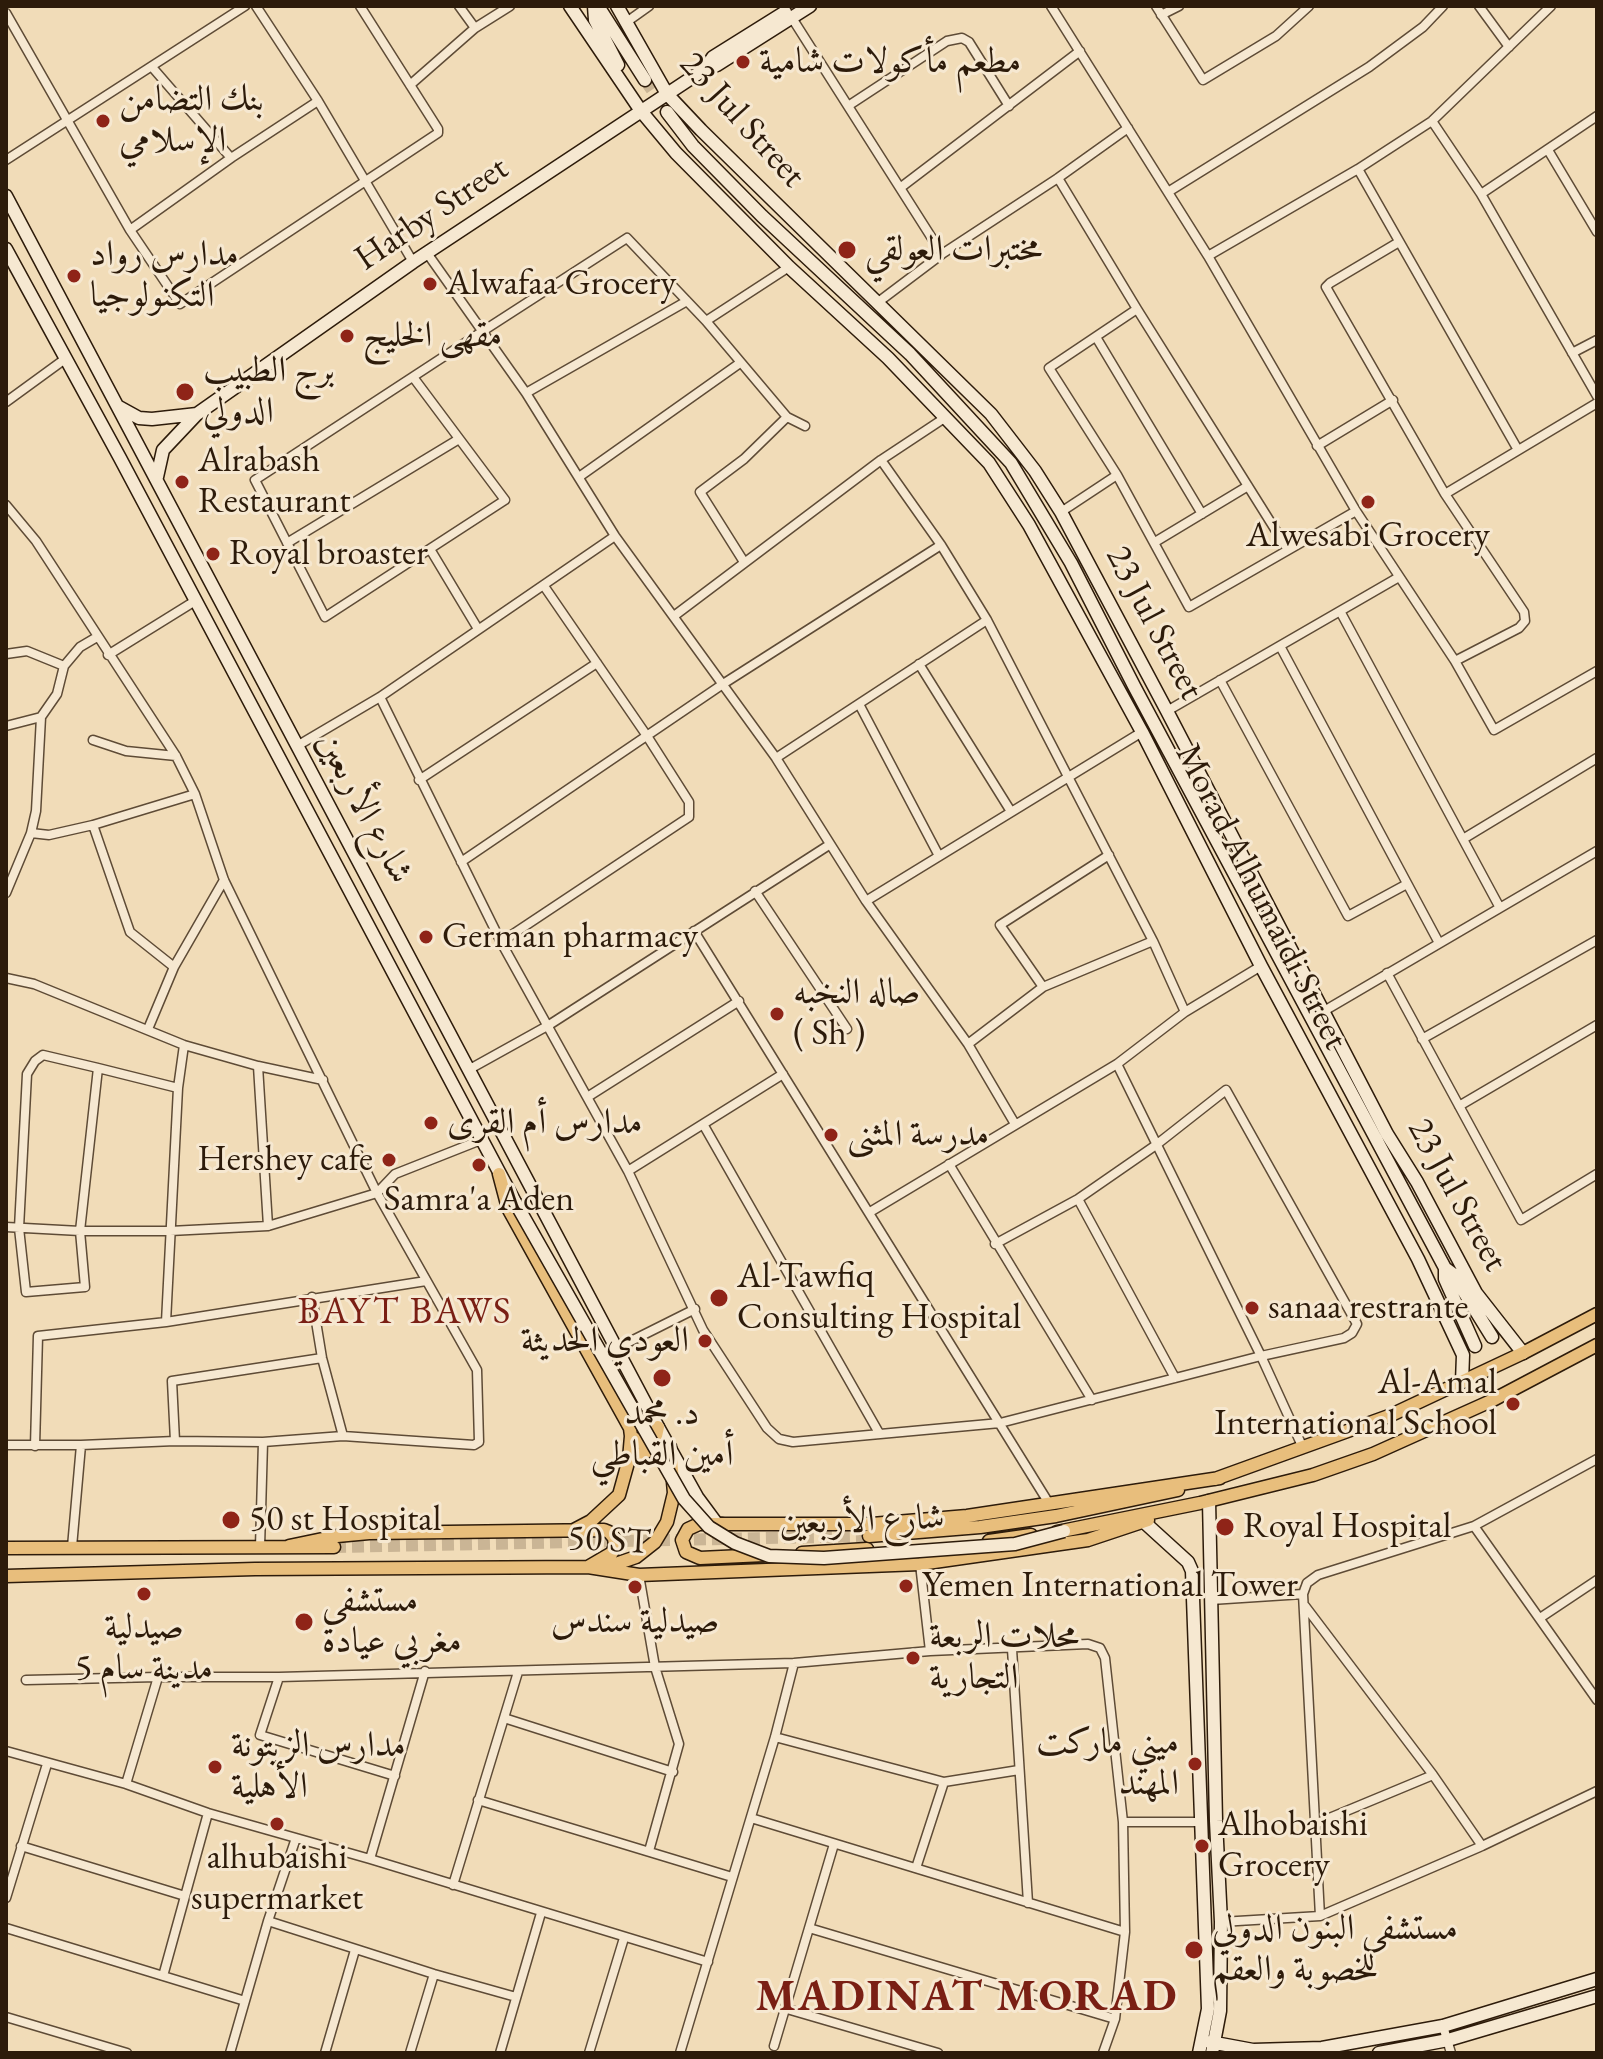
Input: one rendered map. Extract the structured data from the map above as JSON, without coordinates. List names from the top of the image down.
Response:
{
  "streets": {
    "main road": ["50 ST"],
    "street": [
      "23 Jul Street",
      "Harby Street",
      "شارع الأربعين",
      "Morad Alhumaidi Street"
    ]
  },
  "crossings": [
    ["23 Jul Street", "Harby Street"],
    ["23 Jul Street", "Morad Alhumaidi Street"],
    ["Harby Street", "شارع الأربعين"],
    ["Harby Street", "Morad Alhumaidi Street"],
    ["شارع الأربعين", "50 ST"]
  ],
  "districts": ["BAYT BAWS", "MADINAT MORAD"],
  "places": [
    "مطعم مأكولات شامية",
    "بنك التضامن الإسلامي",
    "مختبرات العولقي",
    "مدارس رواد التكنولوجيا",
    "Alwafaa Grocery",
    "مقهى الخليج",
    "برج الطبيب الدولي",
    "Alrabash Restaurant",
    "Alwesabi Grocery",
    "Royal broaster",
    "German pharmacy",
    "صاله النخبه ( Sh )",
    "مدارس أم القرى",
    "مدرسة المثنى",
    "Hershey cafe",
    "Samra'a Aden",
    "Al-Tawfiq Consulting Hospital",
    "sanaa restrante",
    "العودي الحديثة",
    "د. محمد أمين القباطي",
    "Al-Amal International School",
    "50 st Hospital",
    "Royal Hospital",
    "Yemen International Tower",
    "صيدلية سندس",
    "صيدلية مدينة سام 5",
    "مستشفى مغربي عيادة",
    "محلات الربعة التجارية",
    "ميني ماركت المهند",
    "مدارس الزيتونة الأهلية",
    "alhubaishi supermarket",
    "Alhobaishi Grocery",
    "مستشفى البنون الدولي للخصوبة والعقم"
  ]
}
